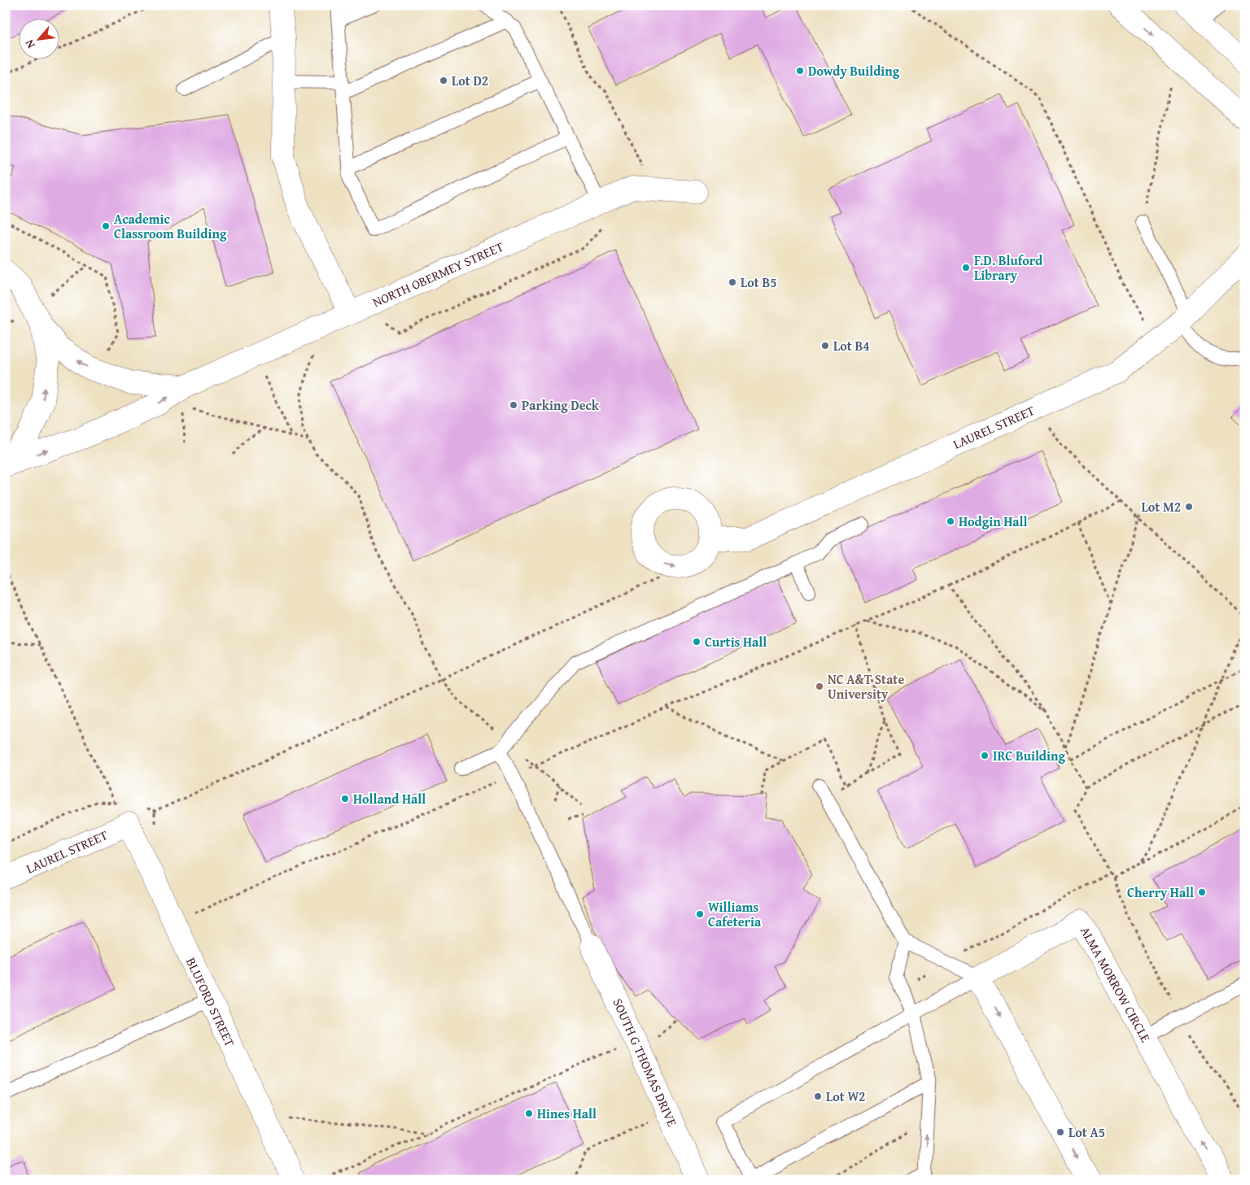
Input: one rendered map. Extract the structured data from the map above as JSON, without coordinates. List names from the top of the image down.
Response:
{
  "streets": {
    "street": [
      "NORTH OBERMEY STREET",
      "LAUREL STREET",
      "ALMA MORROW CIRCLE",
      "BLUFORD STREET",
      "SOUTH G THOMAS DRIVE"
    ]
  },
  "crossings": [
    ["LAUREL STREET", "BLUFORD STREET"]
  ],
  "places": [
    "Dowdy Building",
    "Lot D2",
    "Academic Classroom Building",
    "F.D. Bluford Library",
    "Lot B5",
    "Lot B4",
    "Parking Deck",
    "Lot M2",
    "Hodgin Hall",
    "Curtis Hall",
    "NC A&T State University",
    "IRC Building",
    "Holland Hall",
    "Cherry Hall",
    "Williams Cafeteria",
    "Lot W2",
    "Hines Hall",
    "Lot A5"
  ],
  "north": "bottom left"
}
